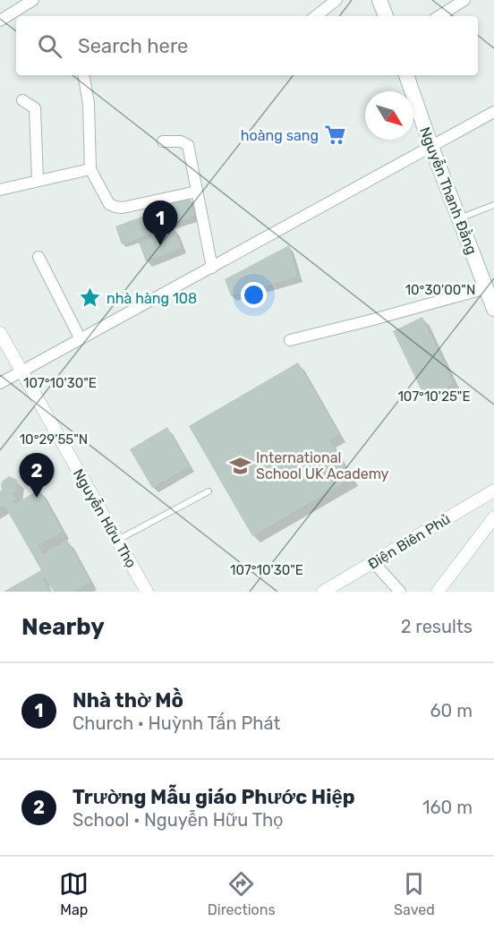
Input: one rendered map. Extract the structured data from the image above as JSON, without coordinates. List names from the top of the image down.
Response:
{
  "streets": {
    "main road": ["Nguyễn Thanh Đằng"],
    "street": ["Nguyễn Hữu Thọ", "Điện Biên Phủ"]
  },
  "places": {
    "supermarket": ["hoàng sang"],
    "place": ["nhà hàng 108"],
    "school or university": ["International School UK Academy"]
  },
  "north": "bottom right",
  "page": {
    "search": "Search here",
    "pins": ["1", "2"],
    "heading": ["Nearby", "2 results"],
    "list": [
      {
        "mark": "1",
        "name": "Nhà thờ Mồ",
        "note": "Church · Huỳnh Tấn Phát",
        "value": "60 m"
      },
      {
        "mark": "2",
        "name": "Trường Mẫu giáo Phước Hiệp",
        "note": "School · Nguyễn Hữu Thọ",
        "value": "160 m"
      }
    ],
    "nav": ["Map", "Directions", "Saved"]
  },
  "coordinates": [
    "10°30'00\"N",
    "107°10'30\"E",
    "107°10'25\"E",
    "10°29'55\"N"
  ]
}
